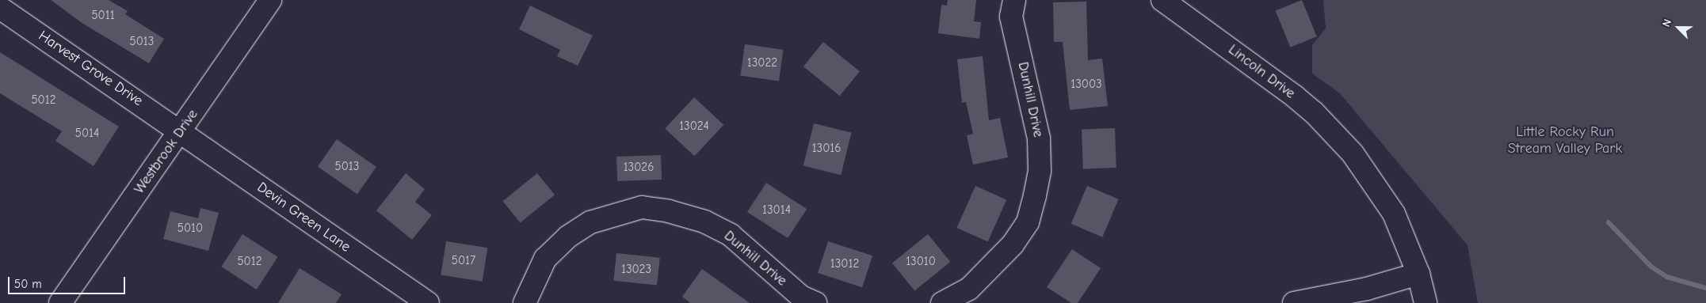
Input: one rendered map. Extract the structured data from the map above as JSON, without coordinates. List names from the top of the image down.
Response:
{
  "streets": {
    "street": [
      "Harvest Grove Drive",
      "Lincoln Drive",
      "Dunhill Drive",
      "Westbrook Drive",
      "Devin Green Lane"
    ]
  },
  "crossings": [
    ["Harvest Grove Drive", "Westbrook Drive"],
    ["Harvest Grove Drive", "Devin Green Lane"],
    ["Westbrook Drive", "Devin Green Lane"]
  ],
  "parks": ["Little Rocky Run Stream Valley Park"],
  "house_numbers": [
    "5011",
    "5013",
    "13022",
    "13003",
    "5012",
    "13024",
    "5014",
    "13016",
    "5013",
    "13026",
    "13014",
    "5010",
    "5017",
    "5012",
    "13010",
    "13012",
    "13023"
  ],
  "scale_bar": "50 m",
  "north": "top left"
}
